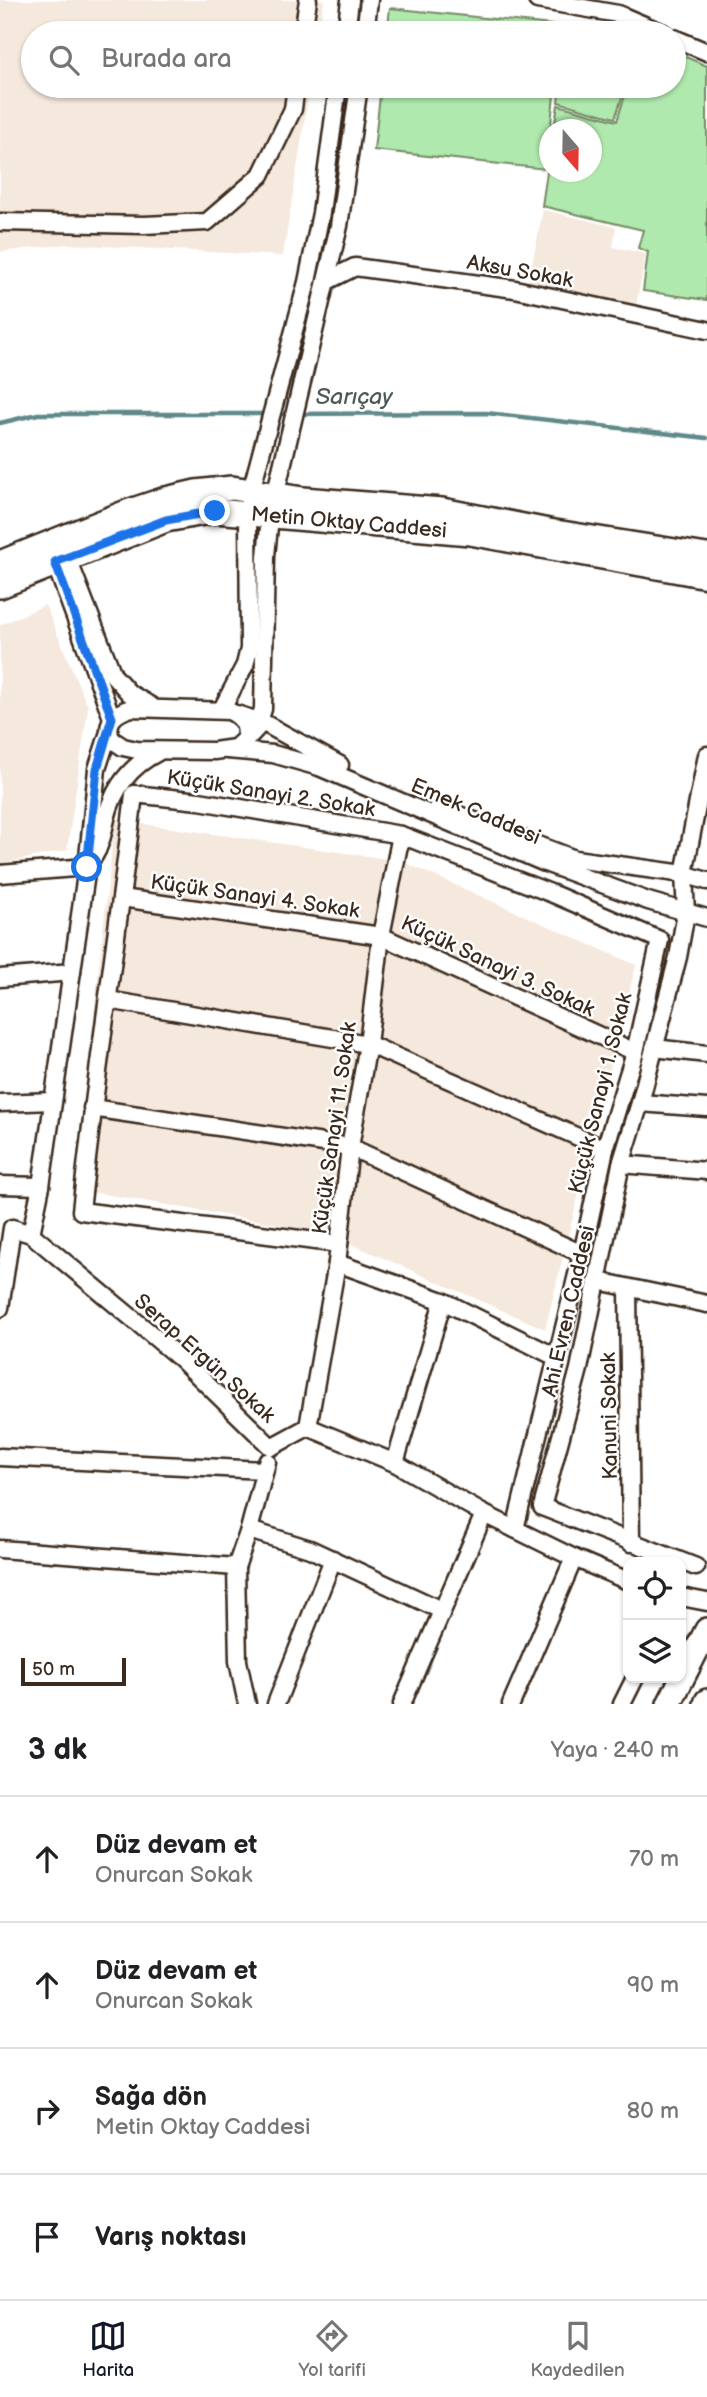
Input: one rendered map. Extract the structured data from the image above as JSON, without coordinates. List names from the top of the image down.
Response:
{
  "streets": {
    "main road": ["Metin Oktay Caddesi"],
    "street": [
      "Aksu Sokak",
      "Küçük Sanayi 2. Sokak",
      "Emek Caddesi",
      "Küçük Sanayi 4. Sokak",
      "Küçük Sanayi 3. Sokak",
      "Küçük Sanayi 1. Sokak",
      "Küçük Sanayi 11. Sokak",
      "Ahi Evren Caddesi",
      "Serap Ergün Sokak",
      "Kanuni Sokak"
    ]
  },
  "crossings": [
    ["Küçük Sanayi 2. Sokak", "Küçük Sanayi 4. Sokak"],
    ["Küçük Sanayi 2. Sokak", "Küçük Sanayi 1. Sokak"],
    ["Küçük Sanayi 2. Sokak", "Küçük Sanayi 11. Sokak"],
    ["Emek Caddesi", "Ahi Evren Caddesi"],
    ["Küçük Sanayi 4. Sokak", "Küçük Sanayi 3. Sokak"],
    ["Küçük Sanayi 4. Sokak", "Küçük Sanayi 11. Sokak"],
    ["Küçük Sanayi 3. Sokak", "Küçük Sanayi 1. Sokak"],
    ["Küçük Sanayi 3. Sokak", "Küçük Sanayi 11. Sokak"],
    ["Küçük Sanayi 1. Sokak", "Küçük Sanayi 11. Sokak"],
    ["Küçük Sanayi 11. Sokak", "Serap Ergün Sokak"],
    ["Ahi Evren Caddesi", "Kanuni Sokak"]
  ],
  "water": ["Sarıçay"],
  "scale_bar": "50 m",
  "north": "bottom",
  "page": {
    "search": "Burada ara",
    "scale": "50 m",
    "heading": ["3 dk", "Yaya · 240 m"],
    "list": [
      ["Düz devam et", "Onurcan Sokak", "70 m"],
      ["Düz devam et", "Onurcan Sokak", "90 m"],
      ["Sağa dön", "Metin Oktay Caddesi", "80 m"],
      "Varış noktası"
    ],
    "nav": ["Harita", "Yol tarifi", "Kaydedilen"]
  }
}
